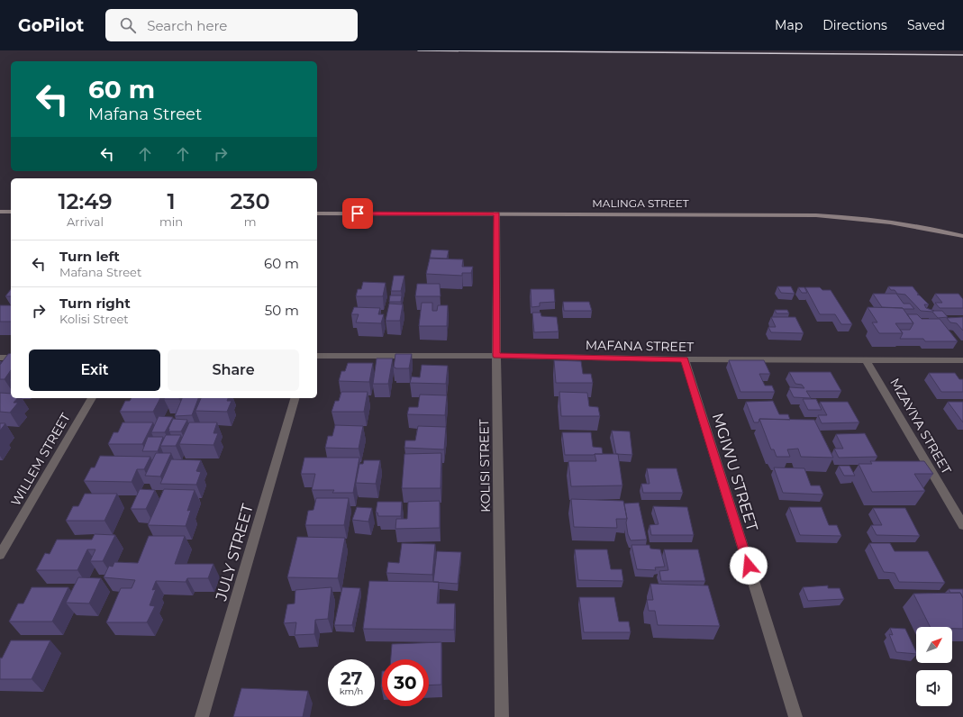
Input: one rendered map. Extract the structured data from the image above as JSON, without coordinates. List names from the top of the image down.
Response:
{
  "streets": {
    "street": [
      "MALINGA STREET",
      "MAFANA STREET",
      "MZAYIYA STREET",
      "WILLEM STREET",
      "KOLISI STREET",
      "MGIWU STREET",
      "JULY STREET"
    ]
  },
  "crossings": [
    ["MALINGA STREET", "KOLISI STREET"],
    ["MAFANA STREET", "MZAYIYA STREET"],
    ["MAFANA STREET", "KOLISI STREET"],
    ["MAFANA STREET", "MGIWU STREET"]
  ],
  "north": "top right",
  "page": {
    "header": "GoPilot",
    "search": "Search here",
    "nav": ["Map", "Directions", "Saved"],
    "turn": ["60 m", "Mafana Street"],
    "eta": [
      "12:49",
      "Arrival",
      "1",
      "min",
      "230",
      "m"
    ],
    "list": [
      {
        "name": "Turn left",
        "note": "Mafana Street",
        "value": "60 m"
      },
      {
        "name": "Turn right",
        "note": "Kolisi Street",
        "value": "50 m"
      }
    ],
    "buttons": ["Exit", "Share"],
    "speed": "27 km/h",
    "limit": "30"
  }
}
